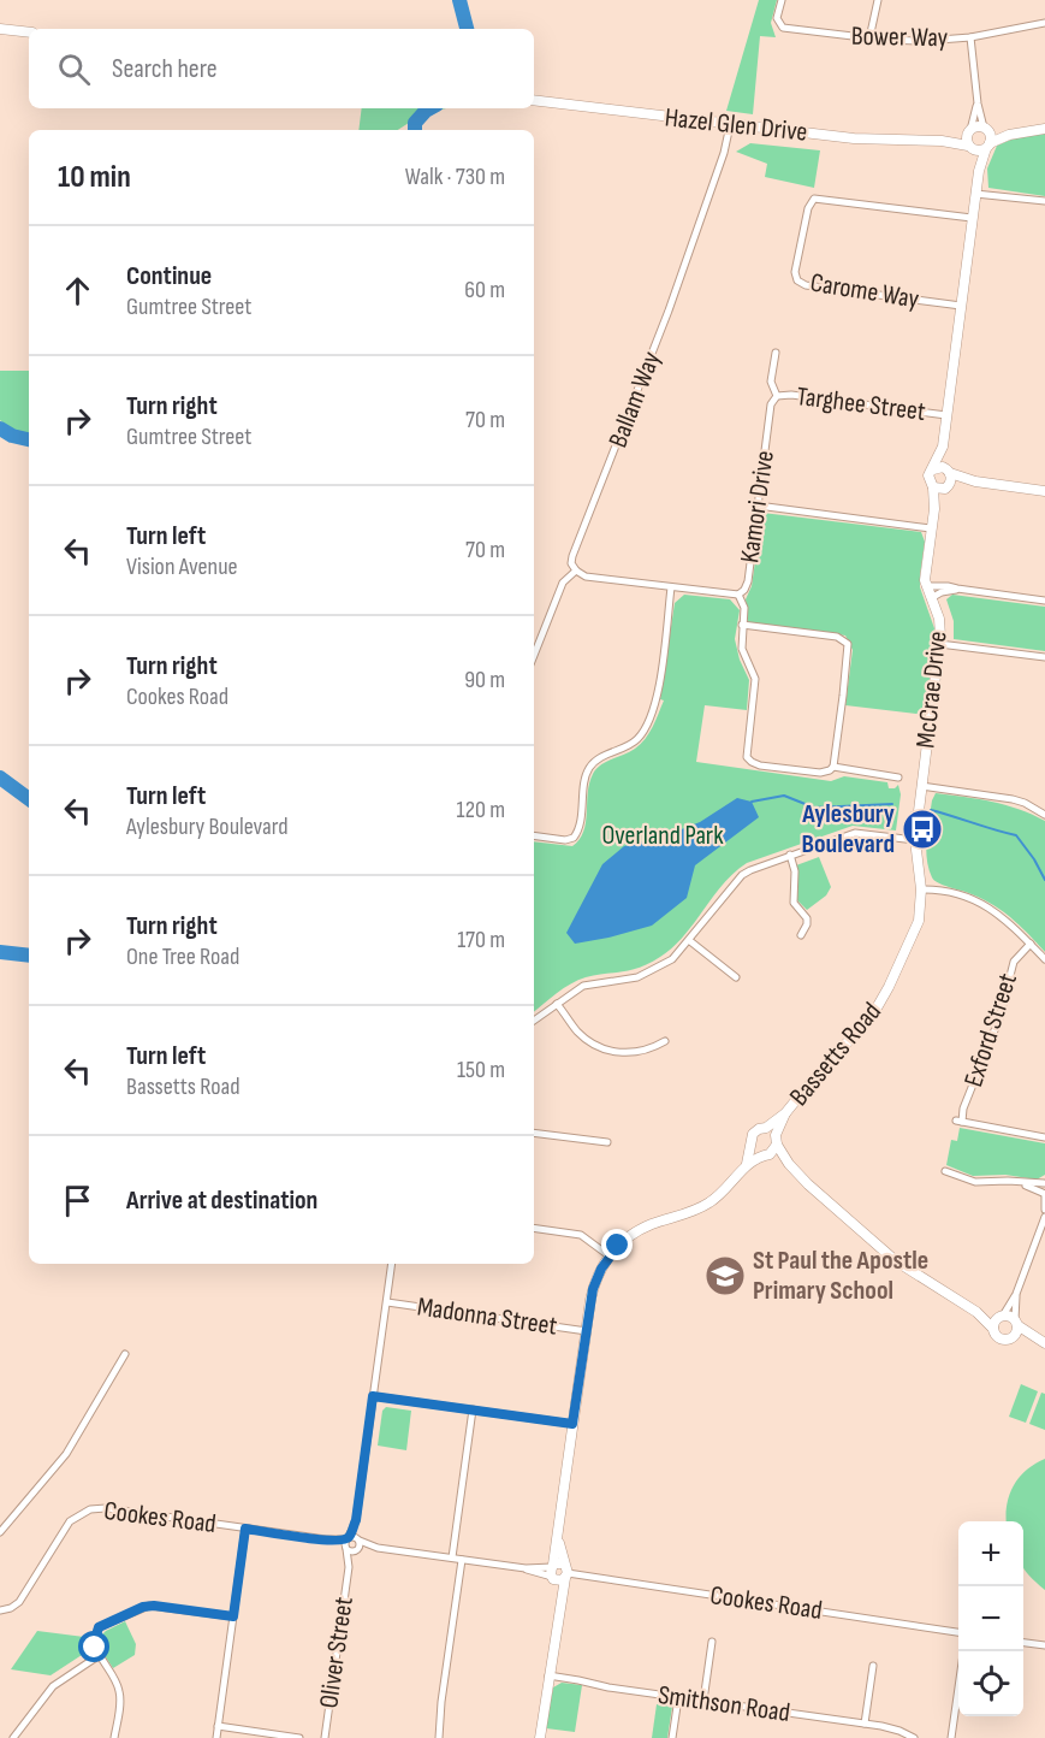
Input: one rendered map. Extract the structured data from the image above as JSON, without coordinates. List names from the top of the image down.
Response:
{
  "streets": {
    "street": [
      "Bower Way",
      "Hazel Glen Drive",
      "Carome Way",
      "Ballam Way",
      "Targhee Street",
      "Kamori Drive",
      "McCrae Drive",
      "Exford Street",
      "Bassetts Road",
      "Madonna Street",
      "Cookes Road",
      "Oliver Street",
      "Smithson Road"
    ]
  },
  "crossings": [
    ["Hazel Glen Drive", "Ballam Way"],
    ["Targhee Street", "Kamori Drive"],
    ["McCrae Drive", "Bassetts Road"],
    ["Bassetts Road", "Madonna Street"],
    ["Bassetts Road", "Cookes Road"],
    ["Bassetts Road", "Smithson Road"],
    ["Cookes Road", "Oliver Street"]
  ],
  "parks": ["Overland Park"],
  "places": {
    "bus stop": ["Aylesbury Boulevard"],
    "school or university": ["St Paul the Apostle Primary School"]
  },
  "page": {
    "search": "Search here",
    "heading": ["10 min", "Walk · 730 m"],
    "list": [
      ["Continue", "Gumtree Street", "60 m"],
      ["Turn right", "Gumtree Street", "70 m"],
      ["Turn left", "Vision Avenue", "70 m"],
      ["Turn right", "Cookes Road", "90 m"],
      ["Turn left", "Aylesbury Boulevard", "120 m"],
      ["Turn right", "One Tree Road", "170 m"],
      ["Turn left", "Bassetts Road", "150 m"],
      "Arrive at destination"
    ],
    "map_buttons": ["+", "−"]
  }
}
